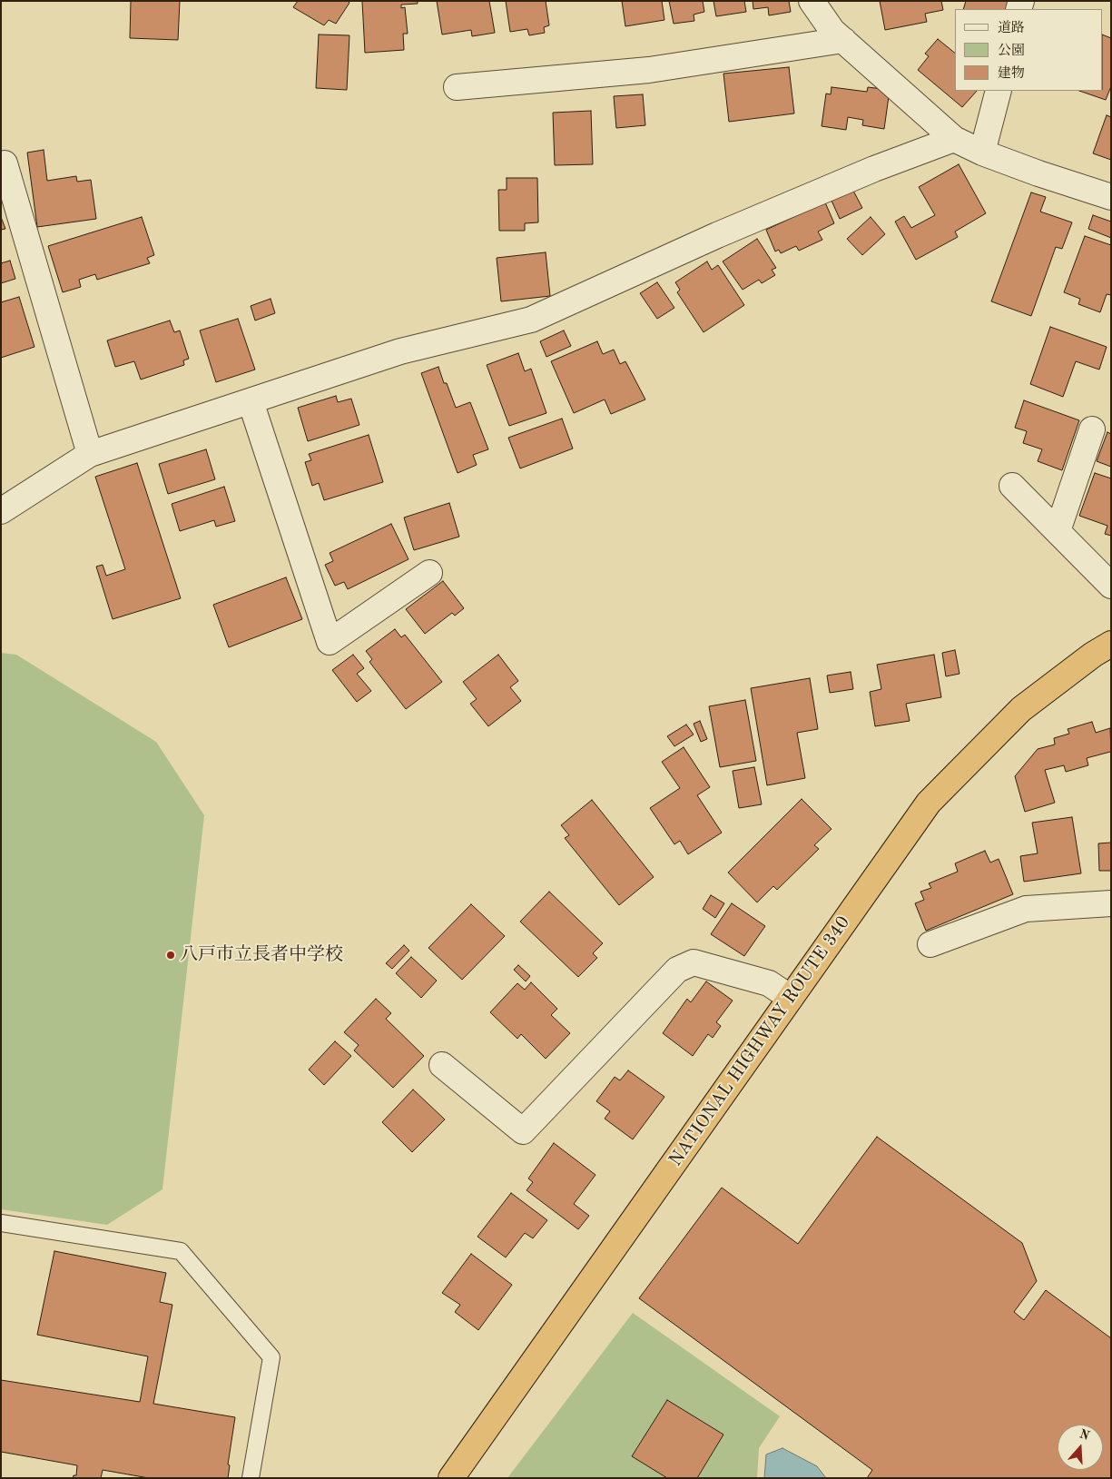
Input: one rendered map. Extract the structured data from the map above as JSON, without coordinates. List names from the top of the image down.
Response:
{
  "streets": {
    "highway": ["NATIONAL HIGHWAY ROUTE 340"]
  },
  "places": ["八戸市立長者中学校"],
  "legend": ["道路", "公園", "建物"],
  "north": "top"
}
